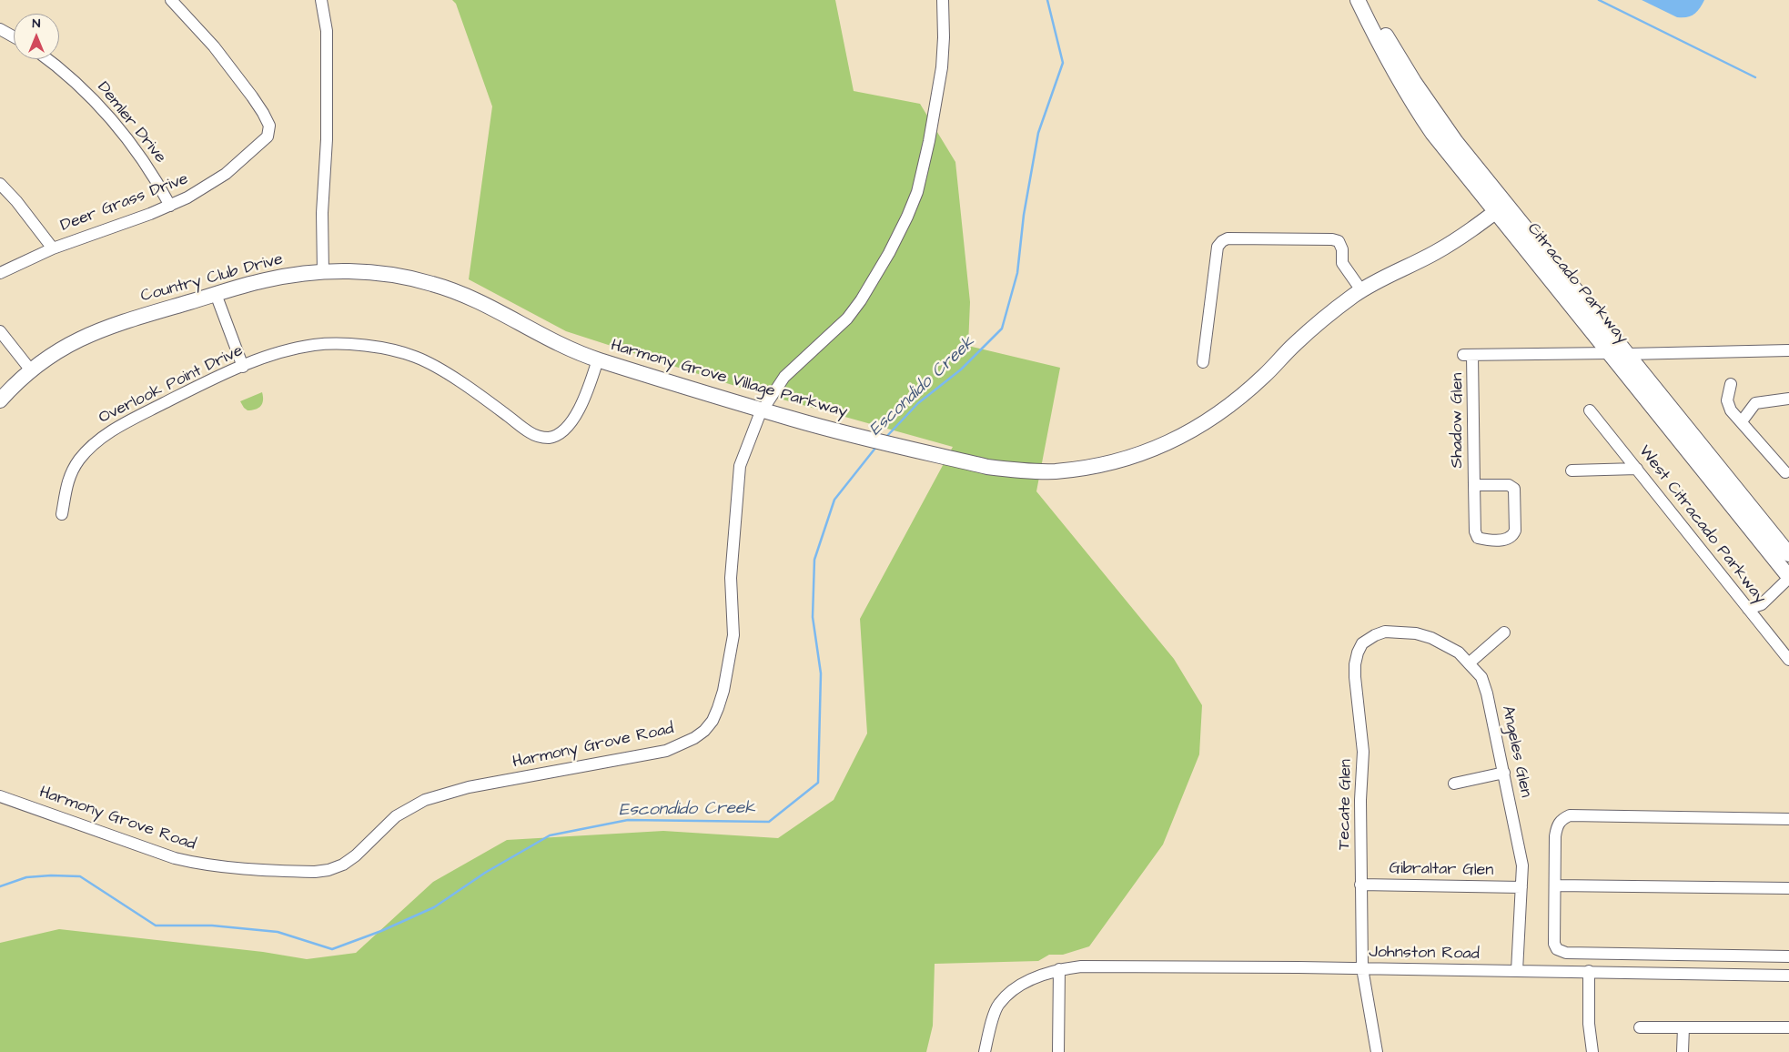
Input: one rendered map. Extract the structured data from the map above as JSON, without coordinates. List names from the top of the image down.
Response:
{
  "streets": {
    "main road": ["Country Club Drive", "Citracado Parkway", "Harmony Grove Village Parkway"],
    "street": [
      "Demler Drive",
      "Deer Grass Drive",
      "Overlook Point Drive",
      "Shadow Glen",
      "West Citracado Parkway",
      "Harmony Grove Road",
      "Angeles Glen",
      "Tecate Glen",
      "Gibraltar Glen",
      "Johnston Road"
    ]
  },
  "crossings": [
    ["Demler Drive", "Deer Grass Drive"],
    ["Country Club Drive", "Harmony Grove Village Parkway"],
    ["Citracado Parkway", "Harmony Grove Village Parkway"],
    ["Citracado Parkway", "Shadow Glen"],
    ["Harmony Grove Village Parkway", "Overlook Point Drive"],
    ["Harmony Grove Village Parkway", "Harmony Grove Road"],
    ["Angeles Glen", "Tecate Glen"],
    ["Angeles Glen", "Gibraltar Glen"],
    ["Angeles Glen", "Johnston Road"],
    ["Tecate Glen", "Gibraltar Glen"],
    ["Tecate Glen", "Johnston Road"]
  ],
  "water": ["Escondido Creek"],
  "north": "top"
}
